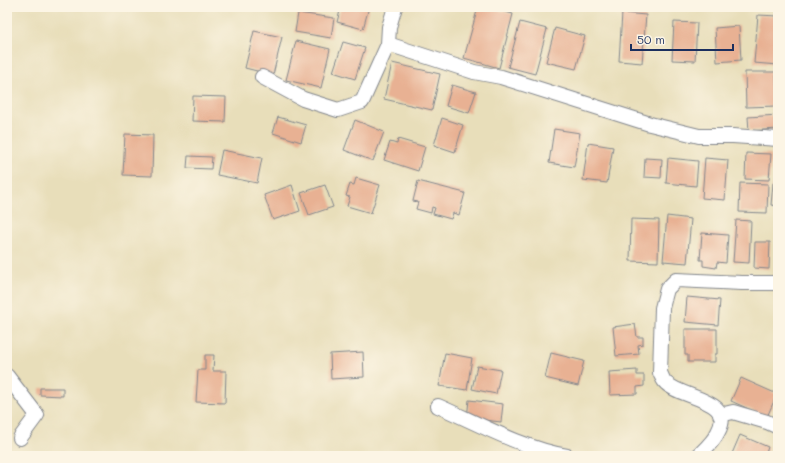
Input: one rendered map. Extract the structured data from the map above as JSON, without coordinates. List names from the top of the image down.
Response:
{
  "scale_bar": "50 m"
}
